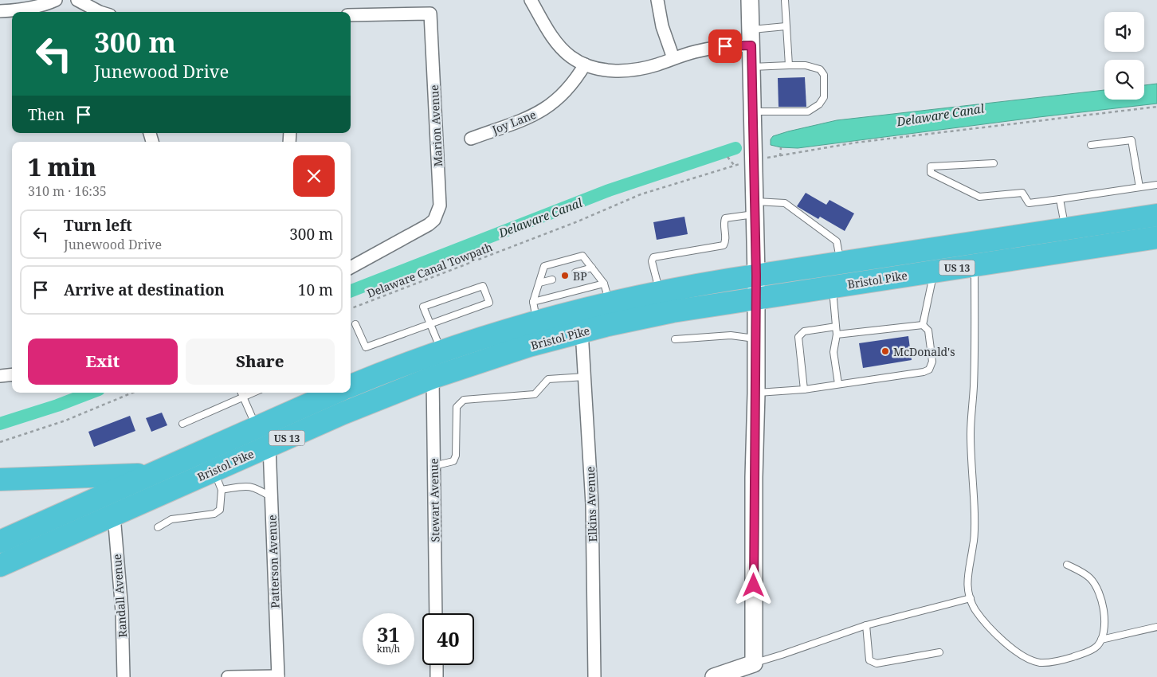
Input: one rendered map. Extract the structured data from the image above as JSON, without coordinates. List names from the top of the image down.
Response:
{
  "streets": {
    "highway": ["US 13", "Bristol Pike"],
    "street": [
      "Joy Lane",
      "Marion Avenue",
      "Stewart Avenue",
      "Elkins Avenue",
      "Patterson Avenue",
      "Randall Avenue"
    ],
    "path": ["Delaware Canal Towpath"]
  },
  "crossings": [
    ["Bristol Pike", "Stewart Avenue"],
    ["Bristol Pike", "Elkins Avenue"],
    ["Bristol Pike", "Patterson Avenue"],
    ["Bristol Pike", "Randall Avenue"]
  ],
  "water": ["Delaware Canal"],
  "places": ["BP", "McDonald's"],
  "page": {
    "turn": ["300 m", "Junewood Drive"],
    "then": "Then",
    "heading": ["1 min", "310 m · 16:35"],
    "list": [
      {
        "name": "Turn left",
        "note": "Junewood Drive",
        "value": "300 m"
      },
      {
        "name": "Arrive at destination",
        "value": "10 m"
      }
    ],
    "buttons": ["Exit", "Share"],
    "speed": "31 km/h",
    "limit": "40"
  }
}
